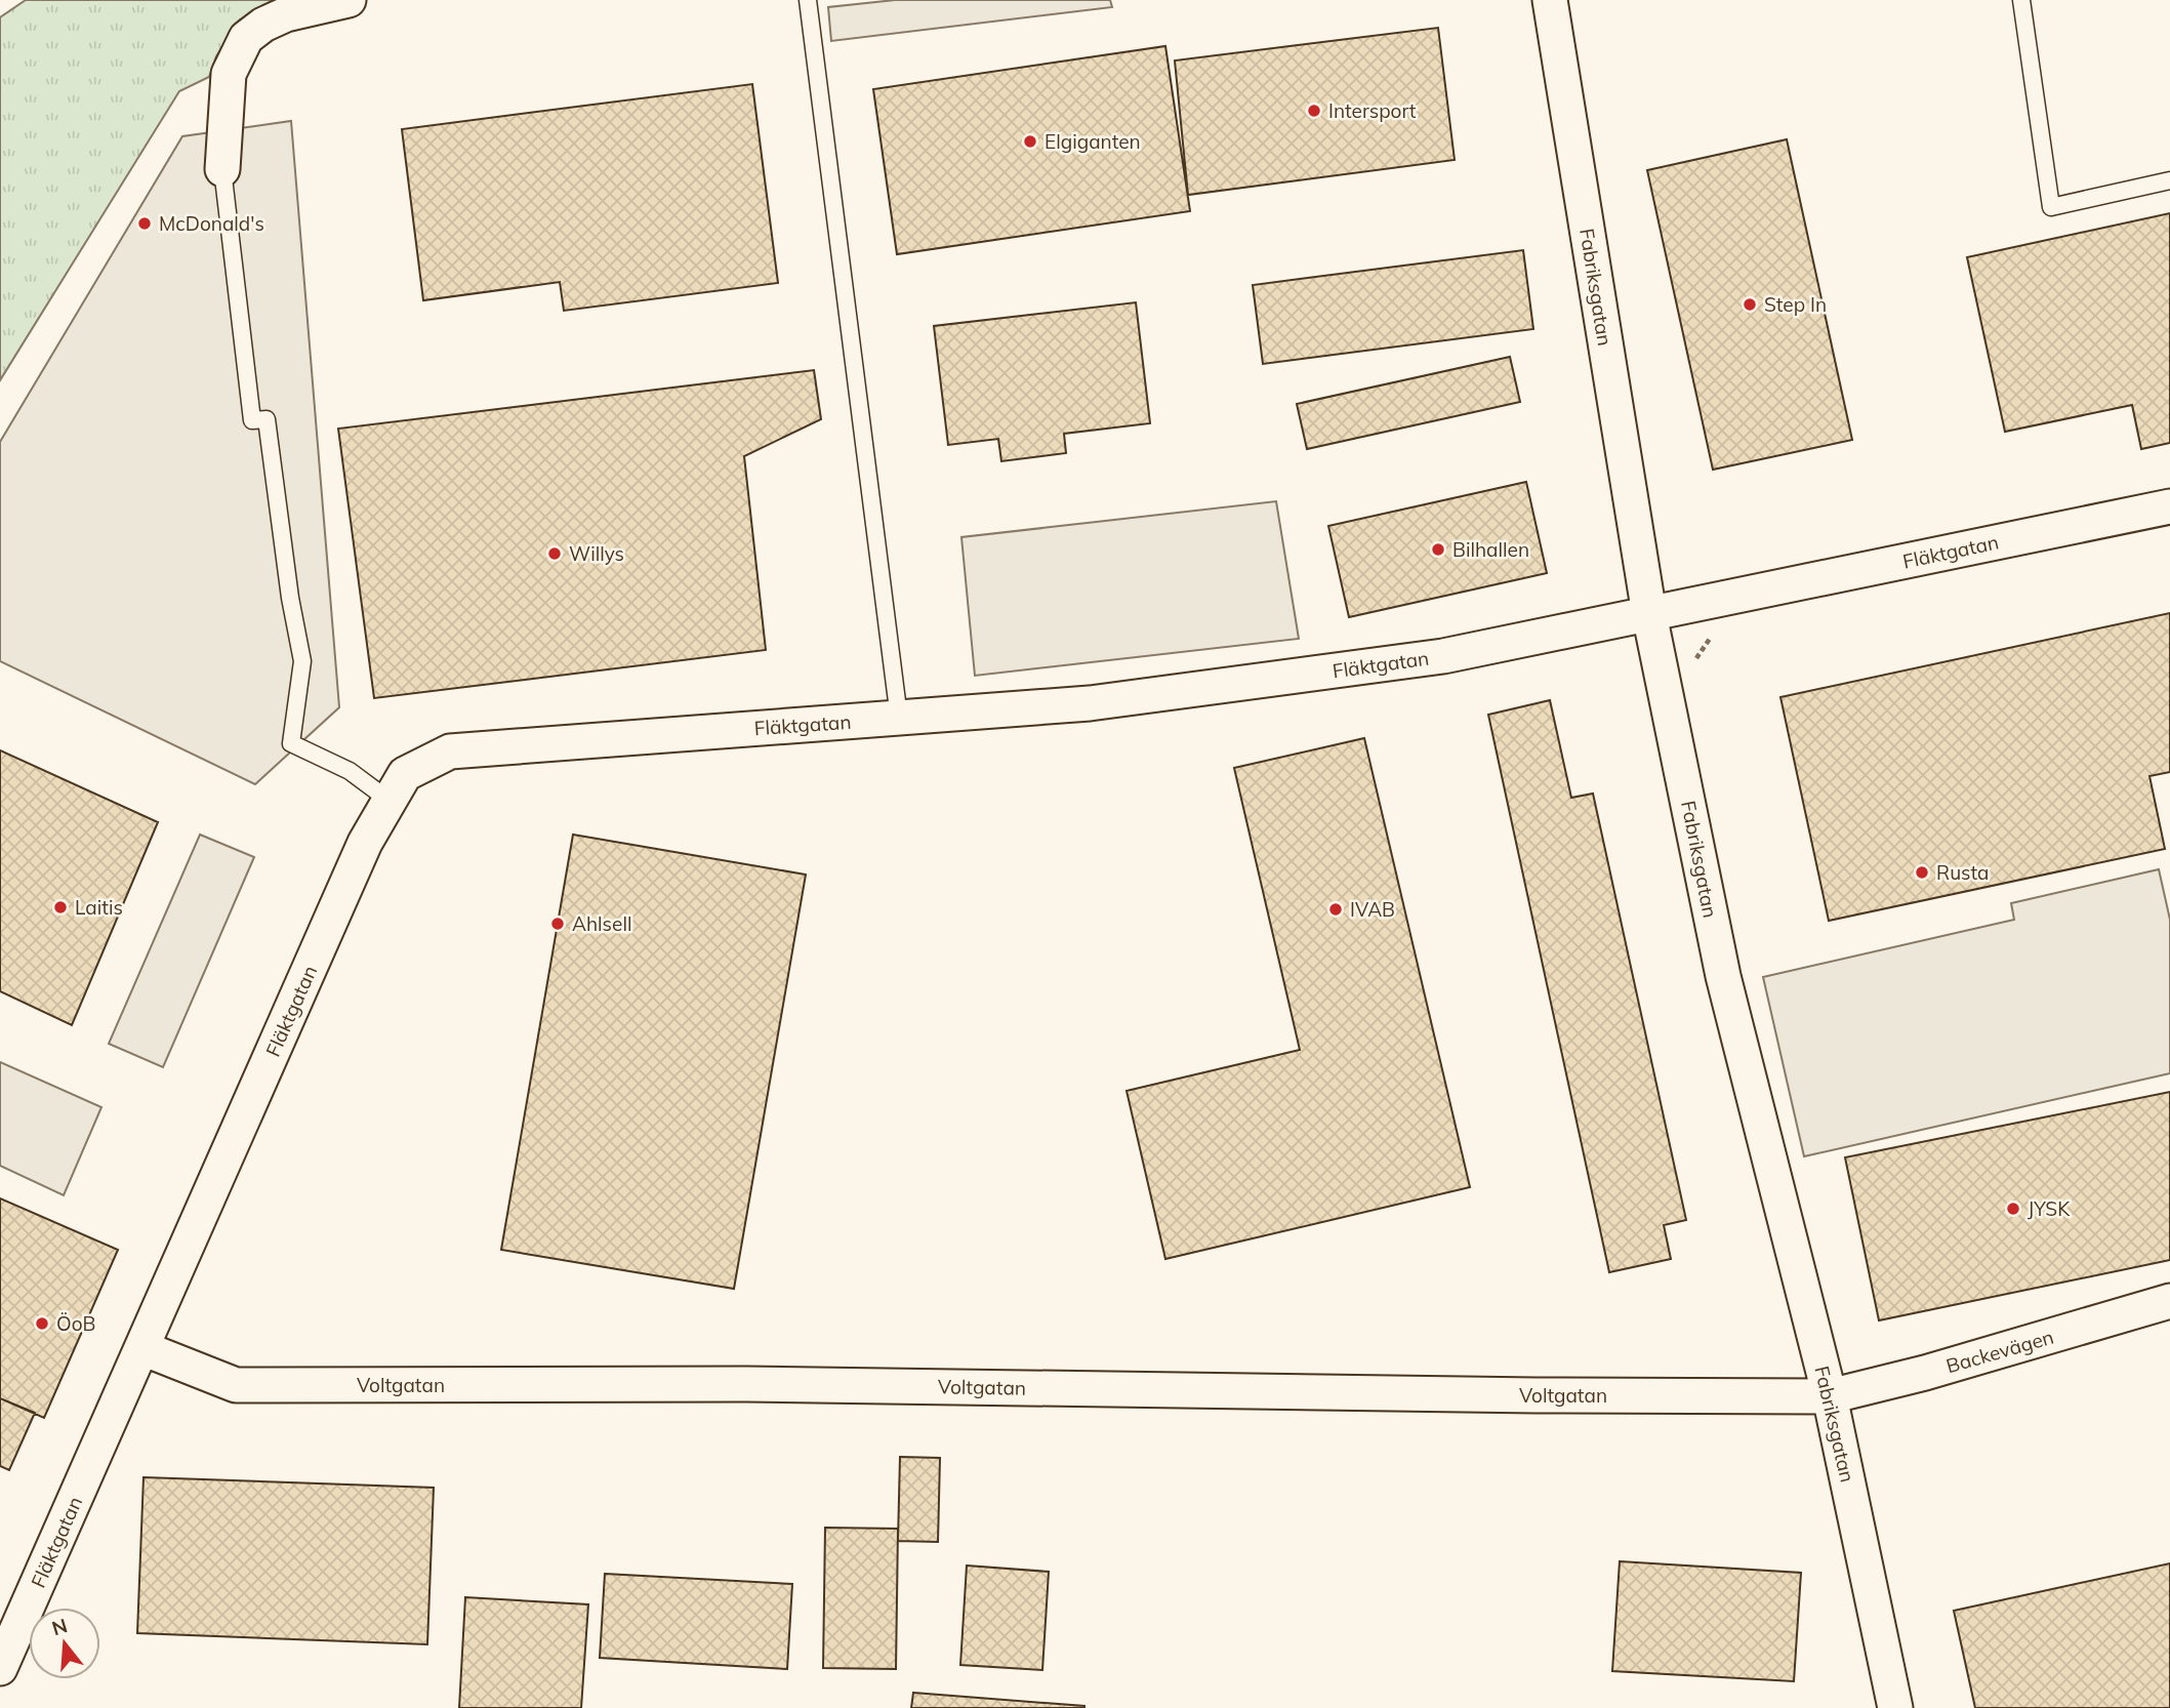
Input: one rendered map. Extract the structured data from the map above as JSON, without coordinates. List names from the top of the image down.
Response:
{
  "streets": {
    "street": [
      "Fabriksgatan",
      "Fläktgatan",
      "Backevägen",
      "Voltgatan"
    ]
  },
  "crossings": [
    ["Fabriksgatan", "Fläktgatan"],
    ["Fabriksgatan", "Backevägen"],
    ["Fabriksgatan", "Voltgatan"],
    ["Fläktgatan", "Voltgatan"],
    ["Backevägen", "Voltgatan"]
  ],
  "places": [
    "Intersport",
    "Elgiganten",
    "McDonald's",
    "Step In",
    "Bilhallen",
    "Willys",
    "Rusta",
    "Laitis",
    "IVAB",
    "Ahlsell",
    "JYSK",
    "ÖoB"
  ],
  "north": "top"
}
